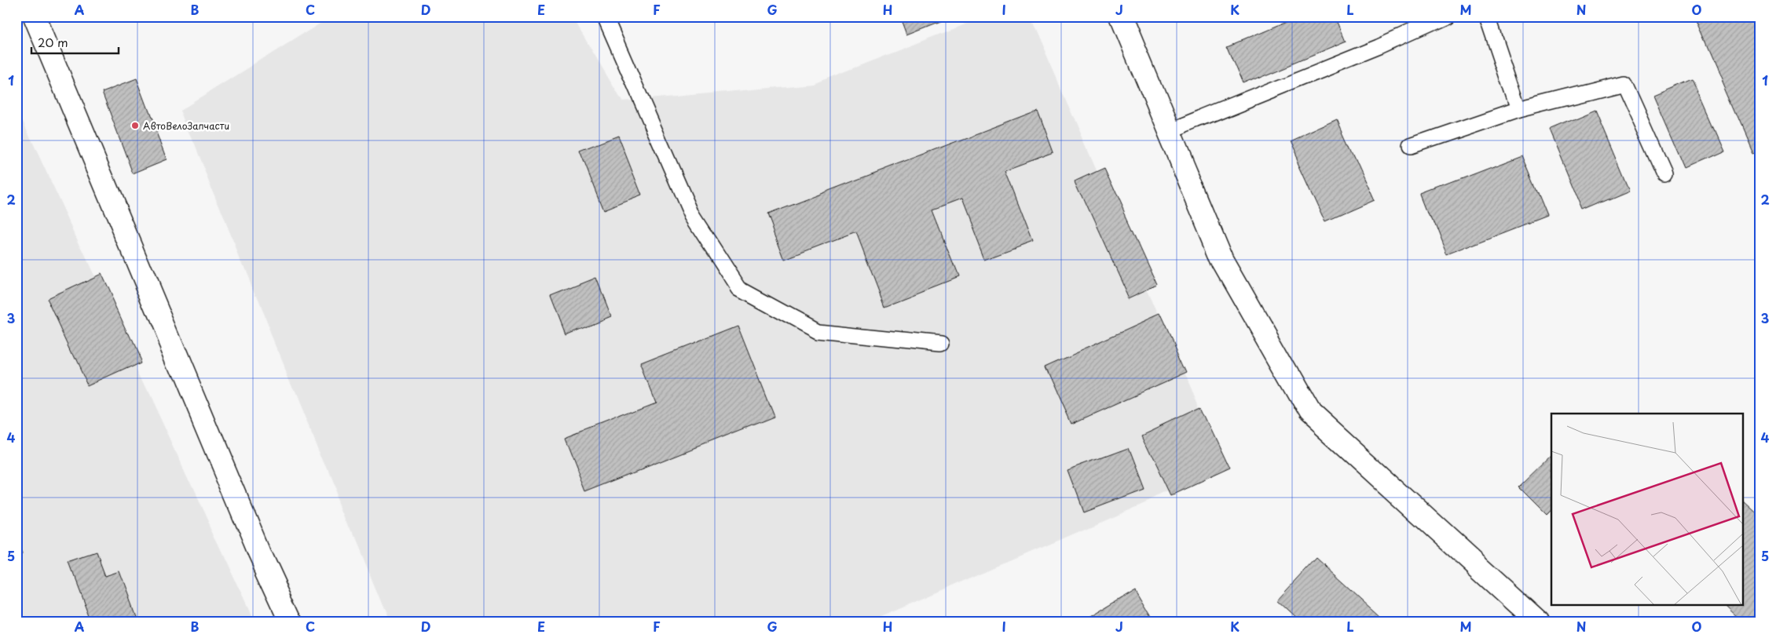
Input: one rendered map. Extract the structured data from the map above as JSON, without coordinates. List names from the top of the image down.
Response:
{
  "places": ["АвтоВелоЗапчасти"],
  "scale_bar": "20 m",
  "grid": {
    "columns": [
      "A",
      "B",
      "C",
      "D",
      "E",
      "F",
      "G",
      "H",
      "I",
      "J",
      "K",
      "L",
      "M",
      "N",
      "O"
    ],
    "rows": [
      "1",
      "2",
      "3",
      "4",
      "5"
    ]
  }
}
